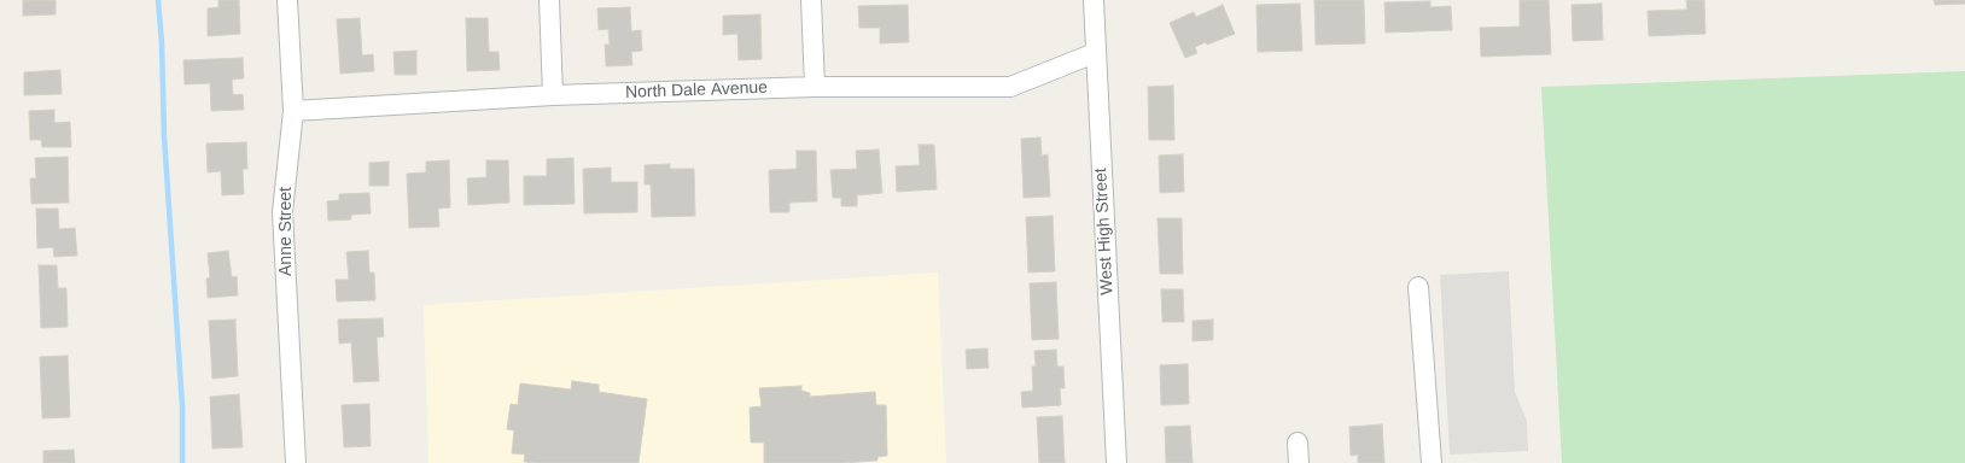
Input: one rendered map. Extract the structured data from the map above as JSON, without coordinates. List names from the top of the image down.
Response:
{
  "streets": {
    "street": ["North Dale Avenue", "Anne Street", "West High Street"]
  },
  "crossings": [
    ["North Dale Avenue", "Anne Street"],
    ["North Dale Avenue", "West High Street"]
  ]
}
